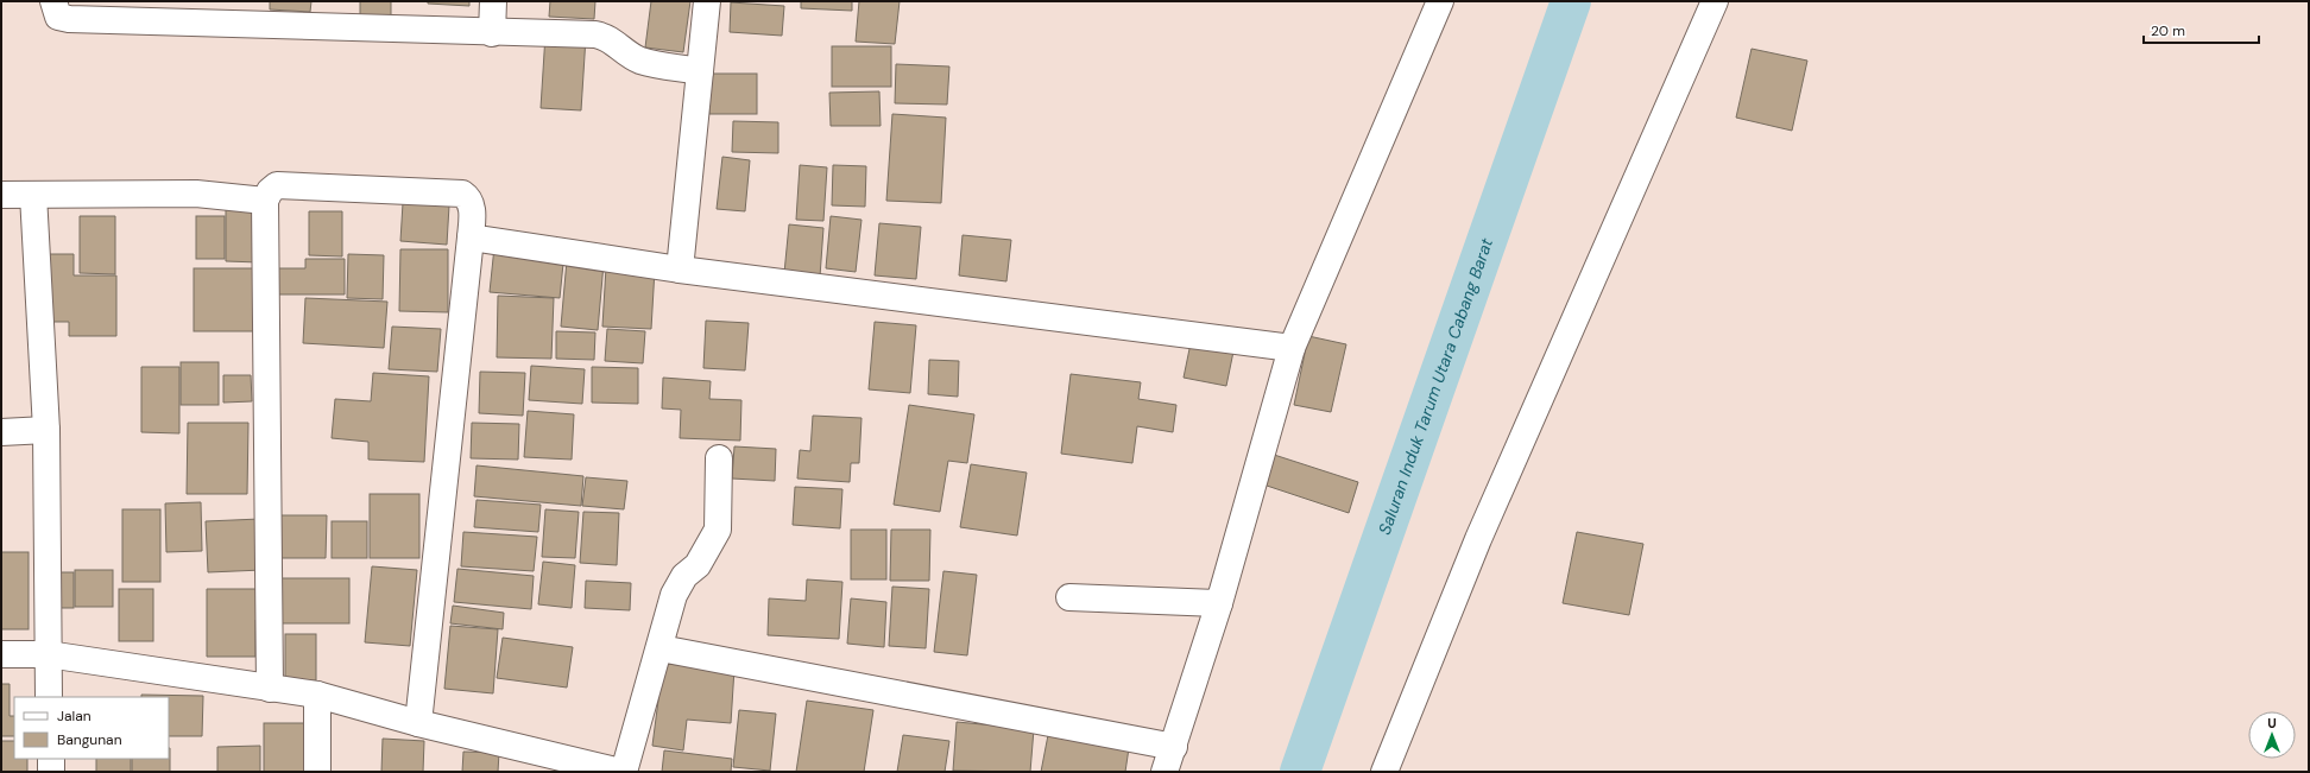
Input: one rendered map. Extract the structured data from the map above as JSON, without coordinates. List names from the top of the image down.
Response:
{
  "water": ["Saluran Induk Tarum Utara Cabang Barat"],
  "legend": ["Jalan", "Bangunan"],
  "scale_bar": "20 m",
  "north": "top"
}
